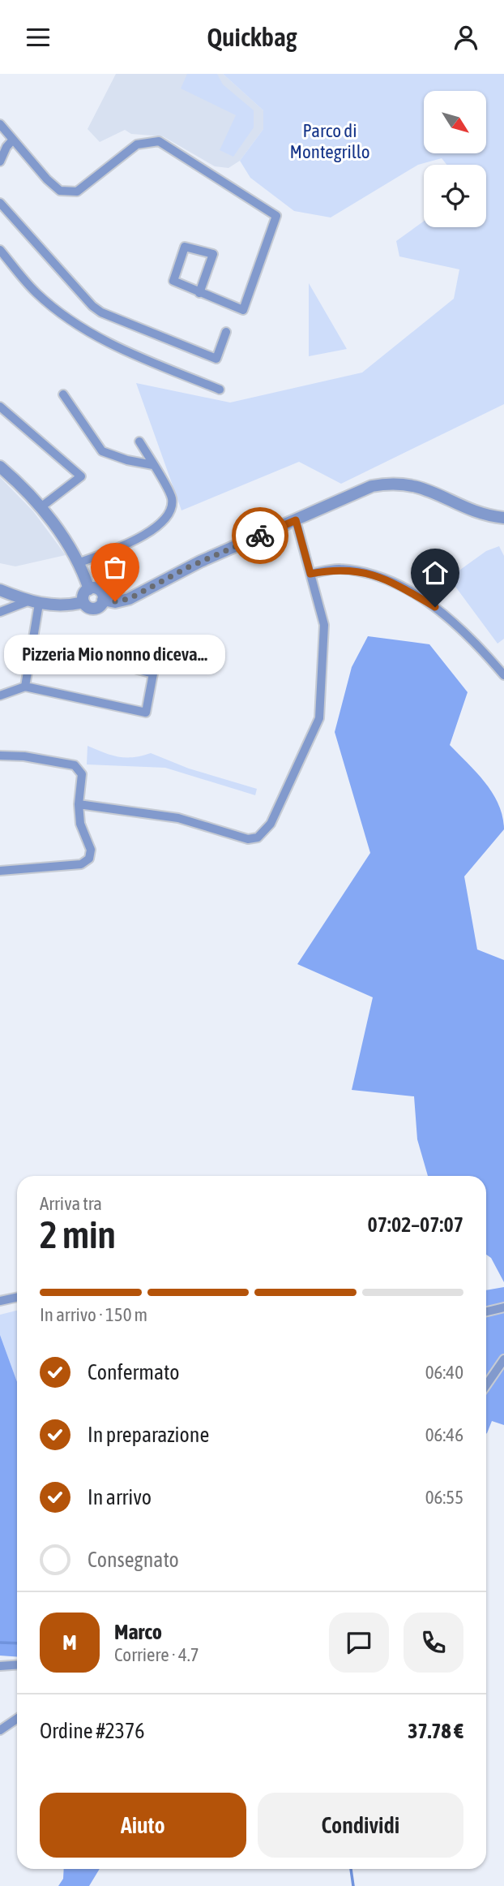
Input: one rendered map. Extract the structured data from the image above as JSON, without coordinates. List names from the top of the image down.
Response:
{
  "parks": ["Parco di Montegrillo"],
  "places": ["Pizzeria Mio nonno diceva..."],
  "north": "bottom right",
  "page": {
    "header": "Quickbag",
    "bubble": "Pizzeria Mio nonno diceva...",
    "heading": ["2 min", "Arriva tra", "07:02–07:07"],
    "panel": [
      "Marco",
      "Corriere · 4.7",
      "Ordine #2376",
      "37.78 €"
    ],
    "bar": "In arrivo · 150 m",
    "list": [
      ["Confermato", "06:40"],
      ["In preparazione", "06:46"],
      ["In arrivo", "06:55"],
      "Consegnato"
    ],
    "round": "M",
    "buttons": ["Aiuto", "Condividi"]
  }
}
